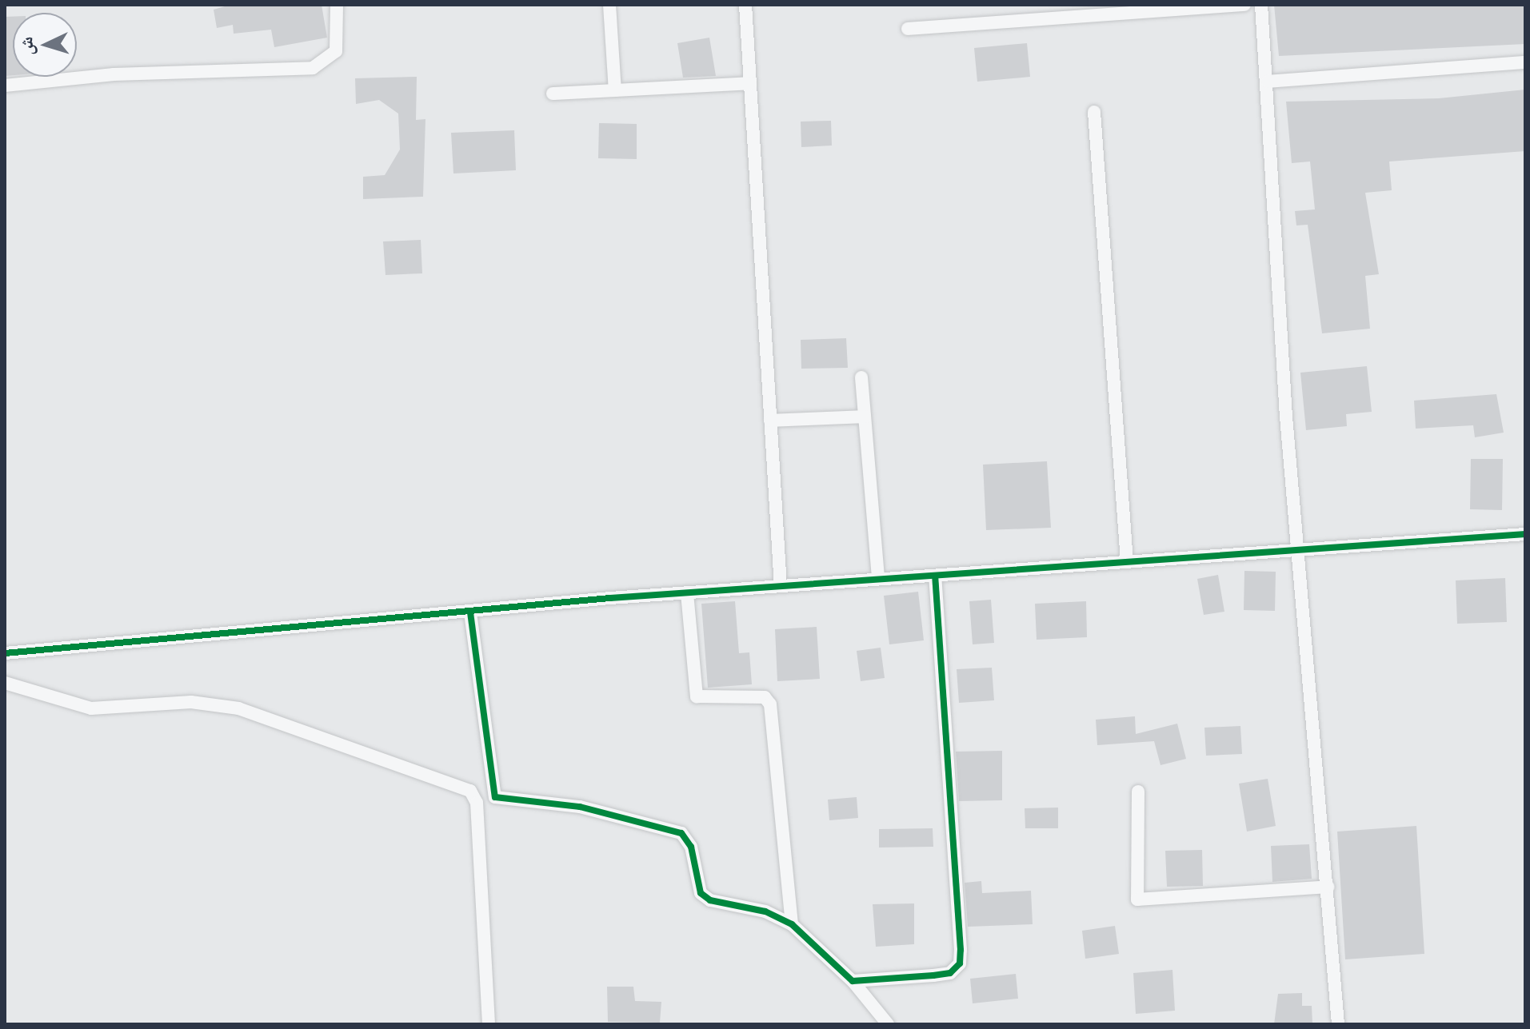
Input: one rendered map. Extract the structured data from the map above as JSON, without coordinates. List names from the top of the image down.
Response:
{
  "north": "left"
}
